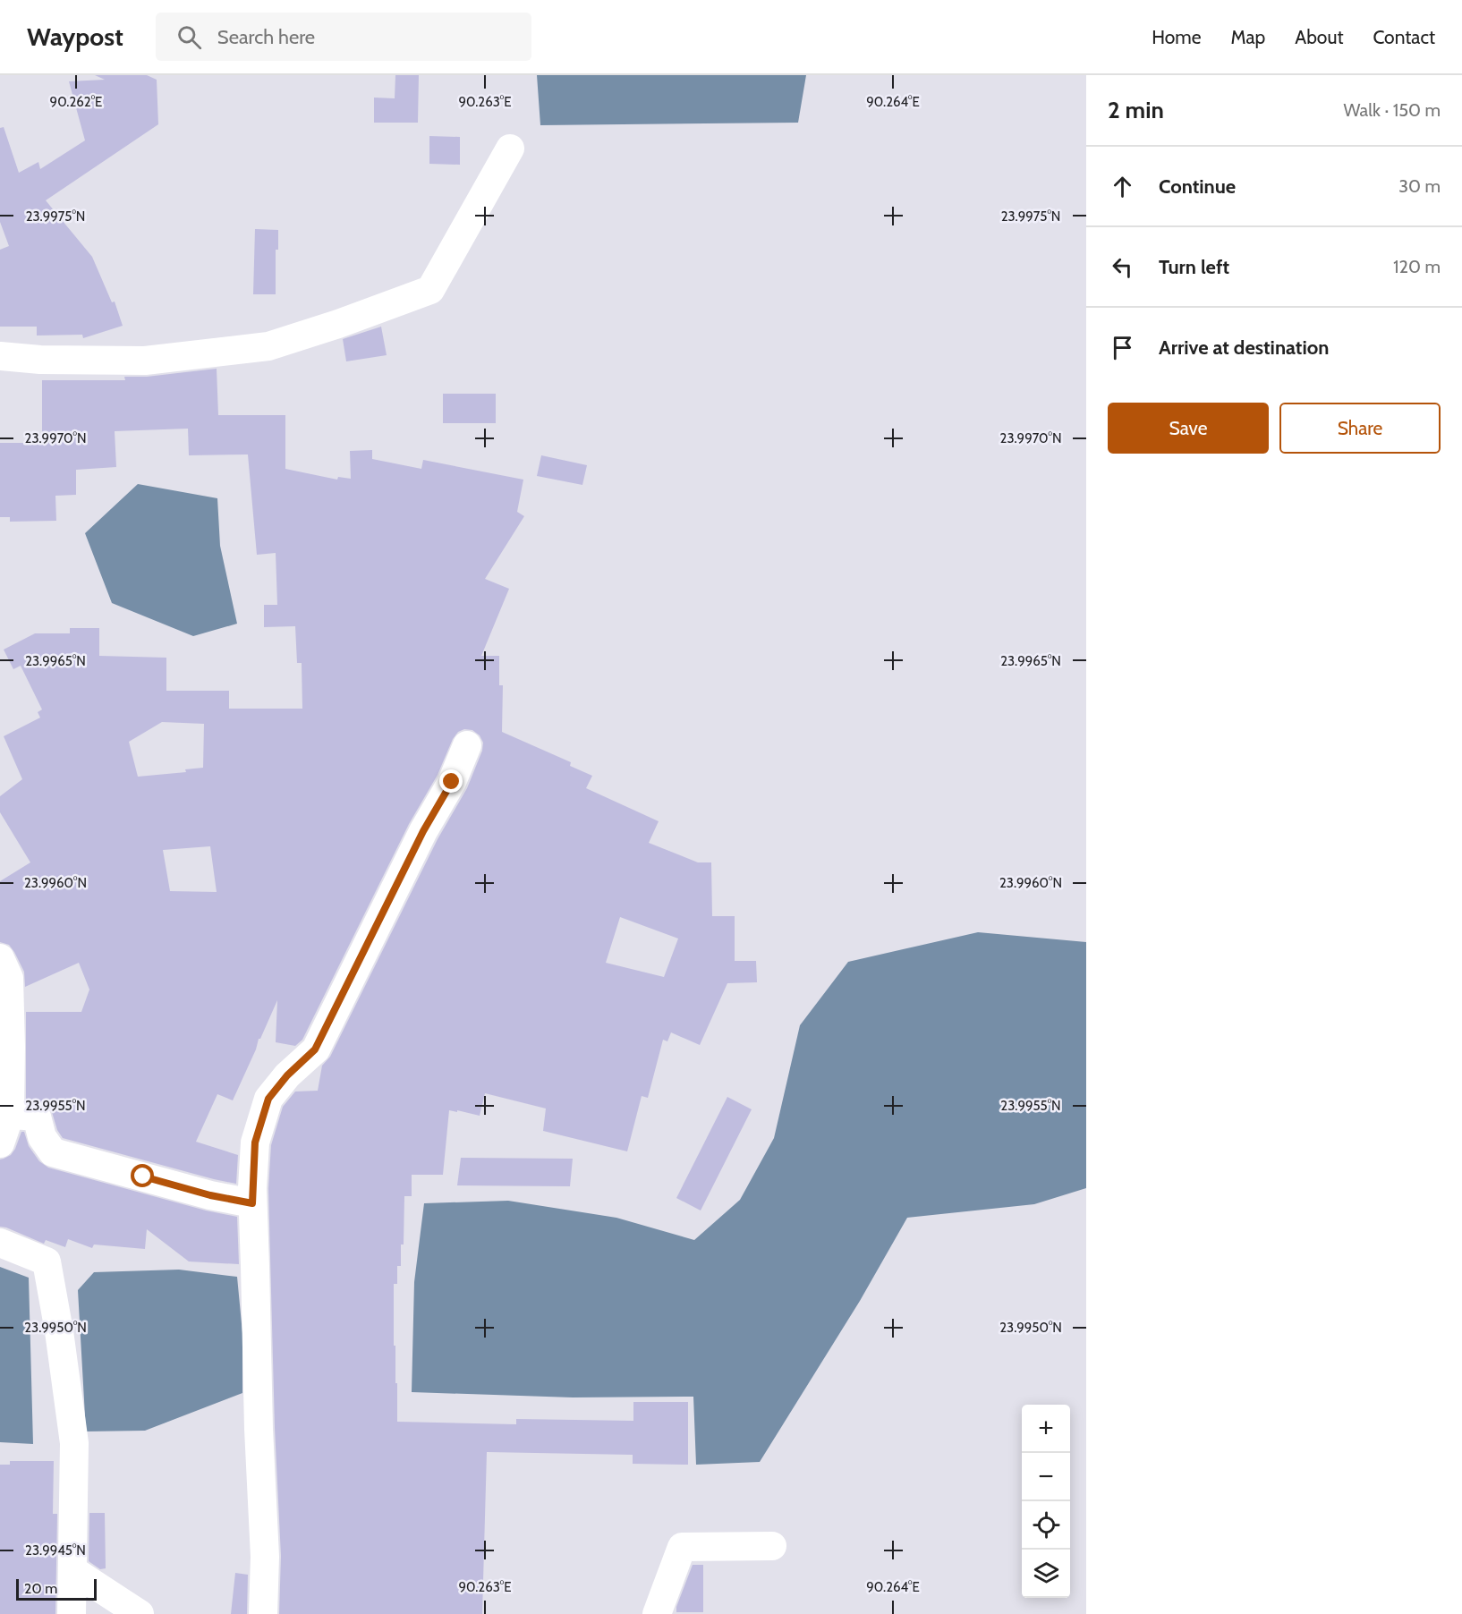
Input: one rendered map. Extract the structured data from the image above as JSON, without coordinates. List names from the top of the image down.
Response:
{
  "scale_bar": "20 m",
  "page": {
    "header": "Waypost",
    "search": "Search here",
    "nav": [
      "Home",
      "Map",
      "About",
      "Contact"
    ],
    "heading": ["2 min", "Walk · 150 m"],
    "list": [
      ["Continue", "30 m"],
      ["Turn left", "120 m"],
      "Arrive at destination"
    ],
    "buttons": ["Save", "Share"],
    "map_buttons": ["+", "−"],
    "scale": "20 m"
  },
  "coordinates": [
    "90.262°E",
    "90.263°E",
    "90.264°E",
    "23.9975°N",
    "23.9970°N",
    "23.9965°N",
    "23.9960°N",
    "23.9955°N",
    "23.9950°N",
    "23.9945°N"
  ]
}
